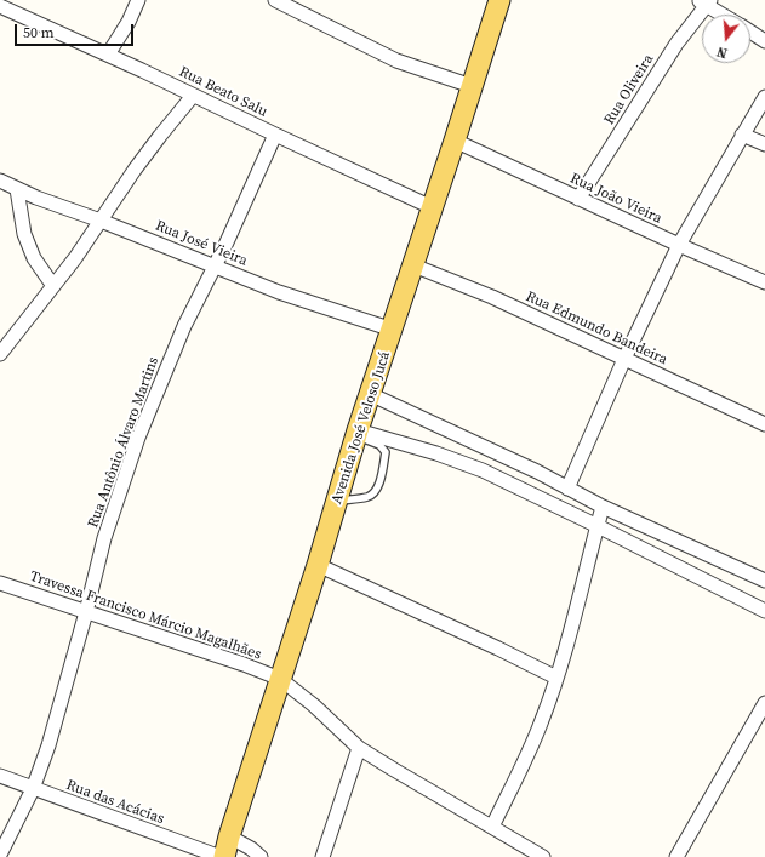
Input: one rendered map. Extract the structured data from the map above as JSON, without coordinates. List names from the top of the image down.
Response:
{
  "streets": {
    "main road": ["Avenida José Veloso Jucá"],
    "street": [
      "Rua Oliveira",
      "Rua Beato Salu",
      "Rua João Vieira",
      "Rua José Vieira",
      "Rua Edmundo Bandeira",
      "Rua Antônio Álvaro Martins",
      "Travessa Francisco Márcio Magalhães",
      "Rua das Acácias"
    ]
  },
  "crossings": [
    ["Rua Oliveira", "Rua João Vieira"],
    ["Rua Beato Salu", "Avenida José Veloso Jucá"],
    ["Rua Beato Salu", "Rua Antônio Álvaro Martins"],
    ["Rua João Vieira", "Avenida José Veloso Jucá"],
    ["Rua José Vieira", "Avenida José Veloso Jucá"],
    ["Rua José Vieira", "Rua Antônio Álvaro Martins"],
    ["Rua Edmundo Bandeira", "Avenida José Veloso Jucá"],
    ["Avenida José Veloso Jucá", "Travessa Francisco Márcio Magalhães"],
    ["Avenida José Veloso Jucá", "Rua das Acácias"],
    ["Rua Antônio Álvaro Martins", "Travessa Francisco Márcio Magalhães"],
    ["Rua Antônio Álvaro Martins", "Rua das Acácias"]
  ],
  "scale_bar": "50 m",
  "north": "bottom"
}
